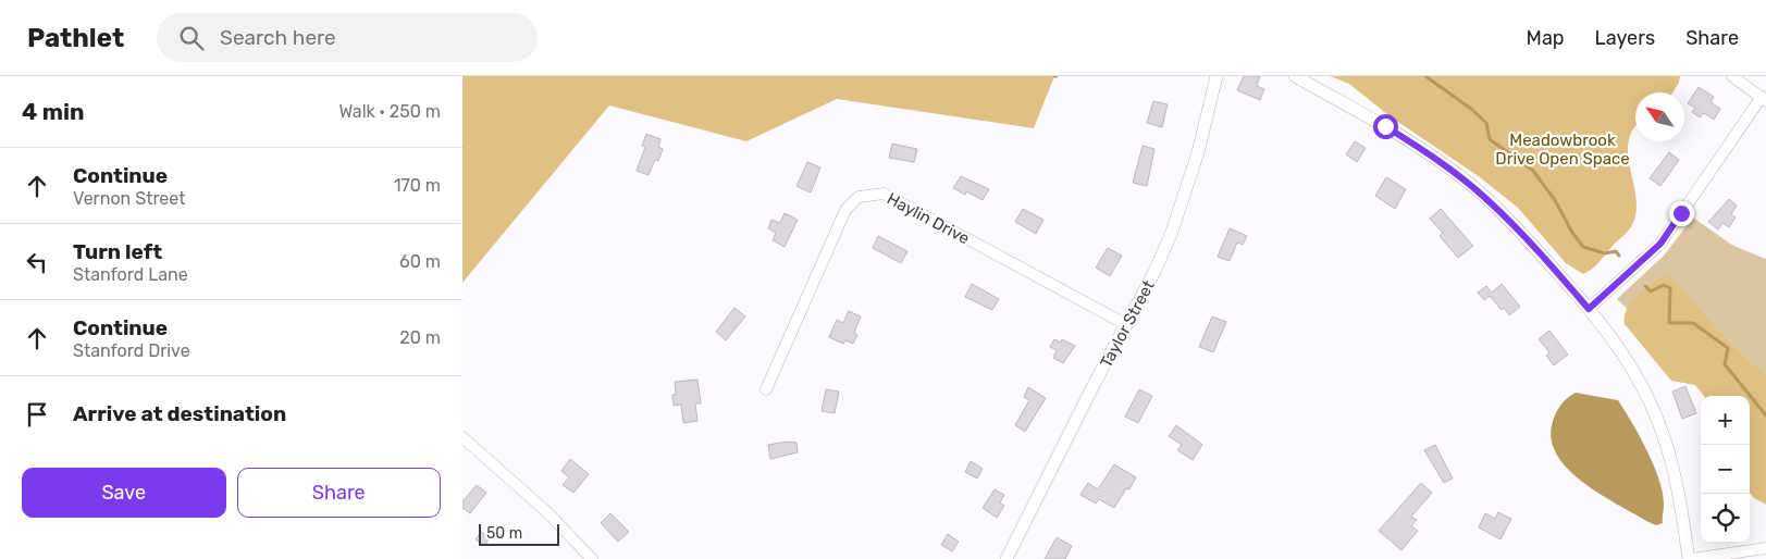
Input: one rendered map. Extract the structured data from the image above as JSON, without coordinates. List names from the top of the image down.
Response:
{
  "streets": {
    "street": ["Haylin Drive", "Taylor Street"]
  },
  "crossings": [
    ["Haylin Drive", "Taylor Street"]
  ],
  "parks": ["Meadowbrook Drive Open Space"],
  "scale_bar": "50 m",
  "north": "top left",
  "page": {
    "header": "Pathlet",
    "search": "Search here",
    "nav": ["Map", "Layers", "Share"],
    "heading": ["4 min", "Walk · 250 m"],
    "list": [
      ["Continue", "Vernon Street", "170 m"],
      ["Turn left", "Stanford Lane", "60 m"],
      ["Continue", "Stanford Drive", "20 m"],
      "Arrive at destination"
    ],
    "map_buttons": ["+", "−"],
    "buttons": ["Save", "Share"],
    "scale": "50 m"
  }
}
